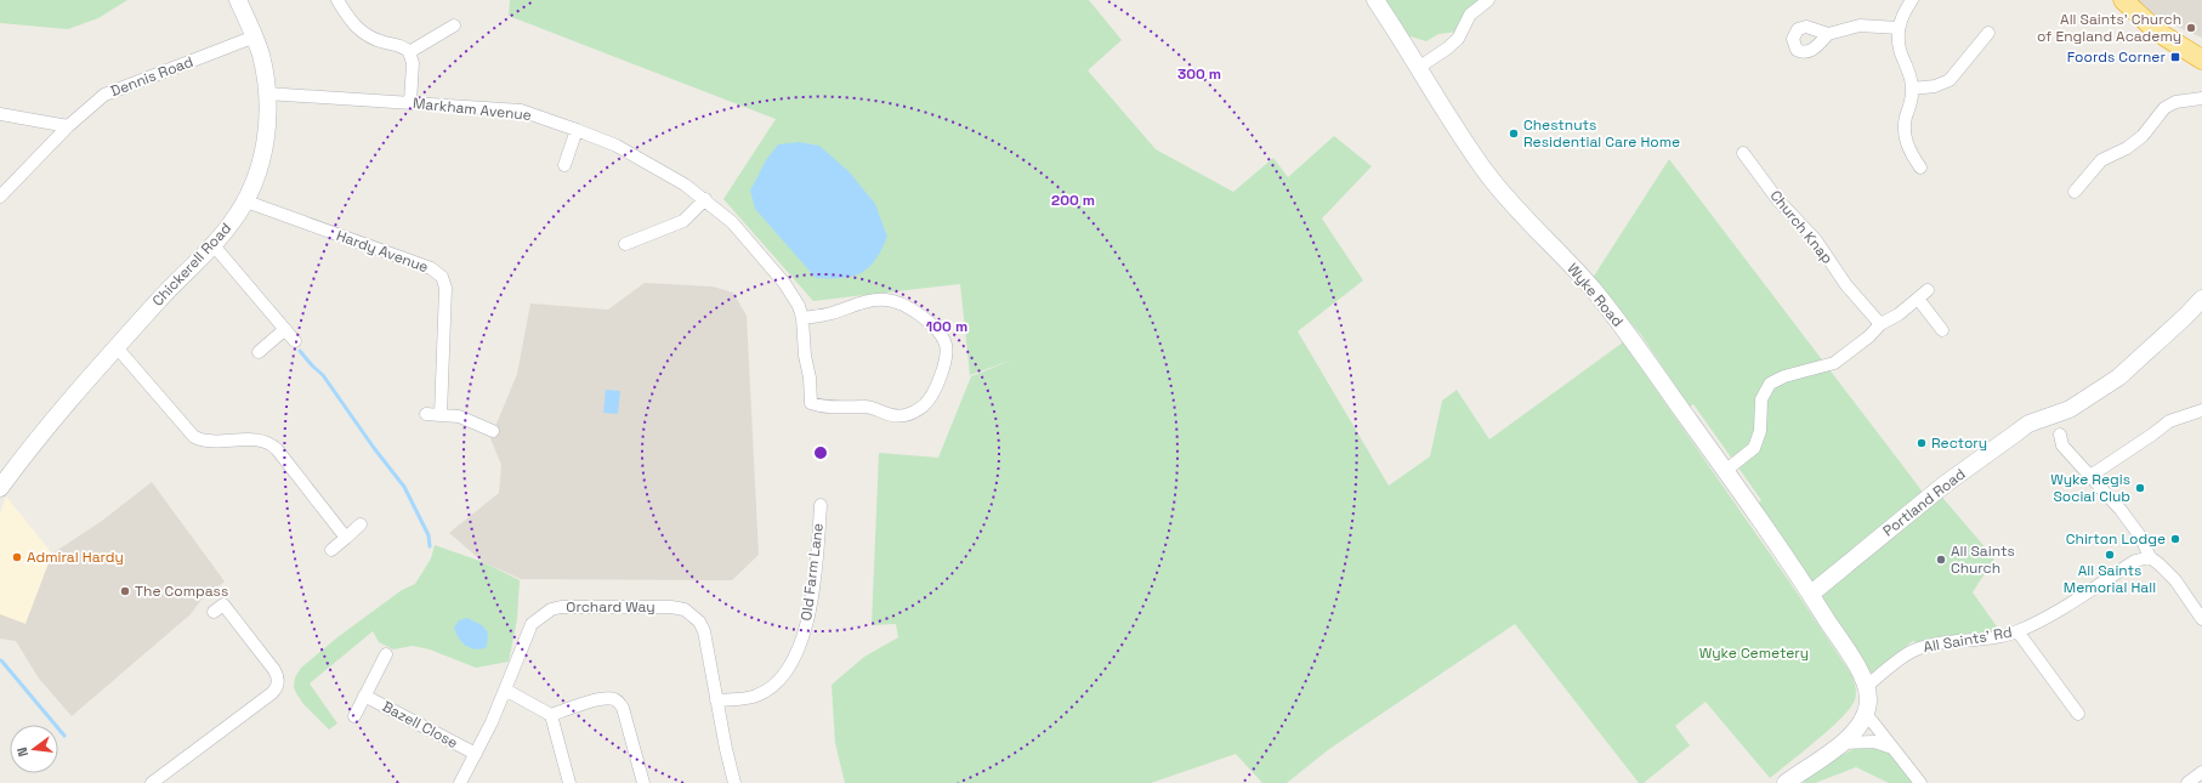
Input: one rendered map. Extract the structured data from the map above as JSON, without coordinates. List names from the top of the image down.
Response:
{
  "streets": {
    "main road": ["Chickerell Road", "Wyke Road", "Portland Road"],
    "street": [
      "Dennis Road",
      "Markham Avenue",
      "Church Knap",
      "Hardy Avenue",
      "Old Farm Lane",
      "Orchard Way",
      "All Saints' Rd",
      "Bazell Close"
    ]
  },
  "crossings": [
    ["Dennis Road", "Chickerell Road"],
    ["Markham Avenue", "Chickerell Road"],
    ["Hardy Avenue", "Chickerell Road"],
    ["Wyke Road", "Portland Road"],
    ["Wyke Road", "All Saints' Rd"],
    ["Old Farm Lane", "Orchard Way"],
    ["Orchard Way", "Bazell Close"]
  ],
  "parks": ["Wyke Cemetery"],
  "places": {
    "other": [
      "All Saints' Church of England Academy",
      "Chestnuts Residential Care Home",
      "Rectory",
      "Wyke Regis Social Club",
      "Chirton Lodge",
      "All Saints Memorial Hall",
      "Admiral Hardy",
      "All Saints Church",
      "The Compass"
    ],
    "transit": ["Foords Corner"]
  },
  "north": "left",
  "rings": ["300 m", "200 m", "100 m"]
}
